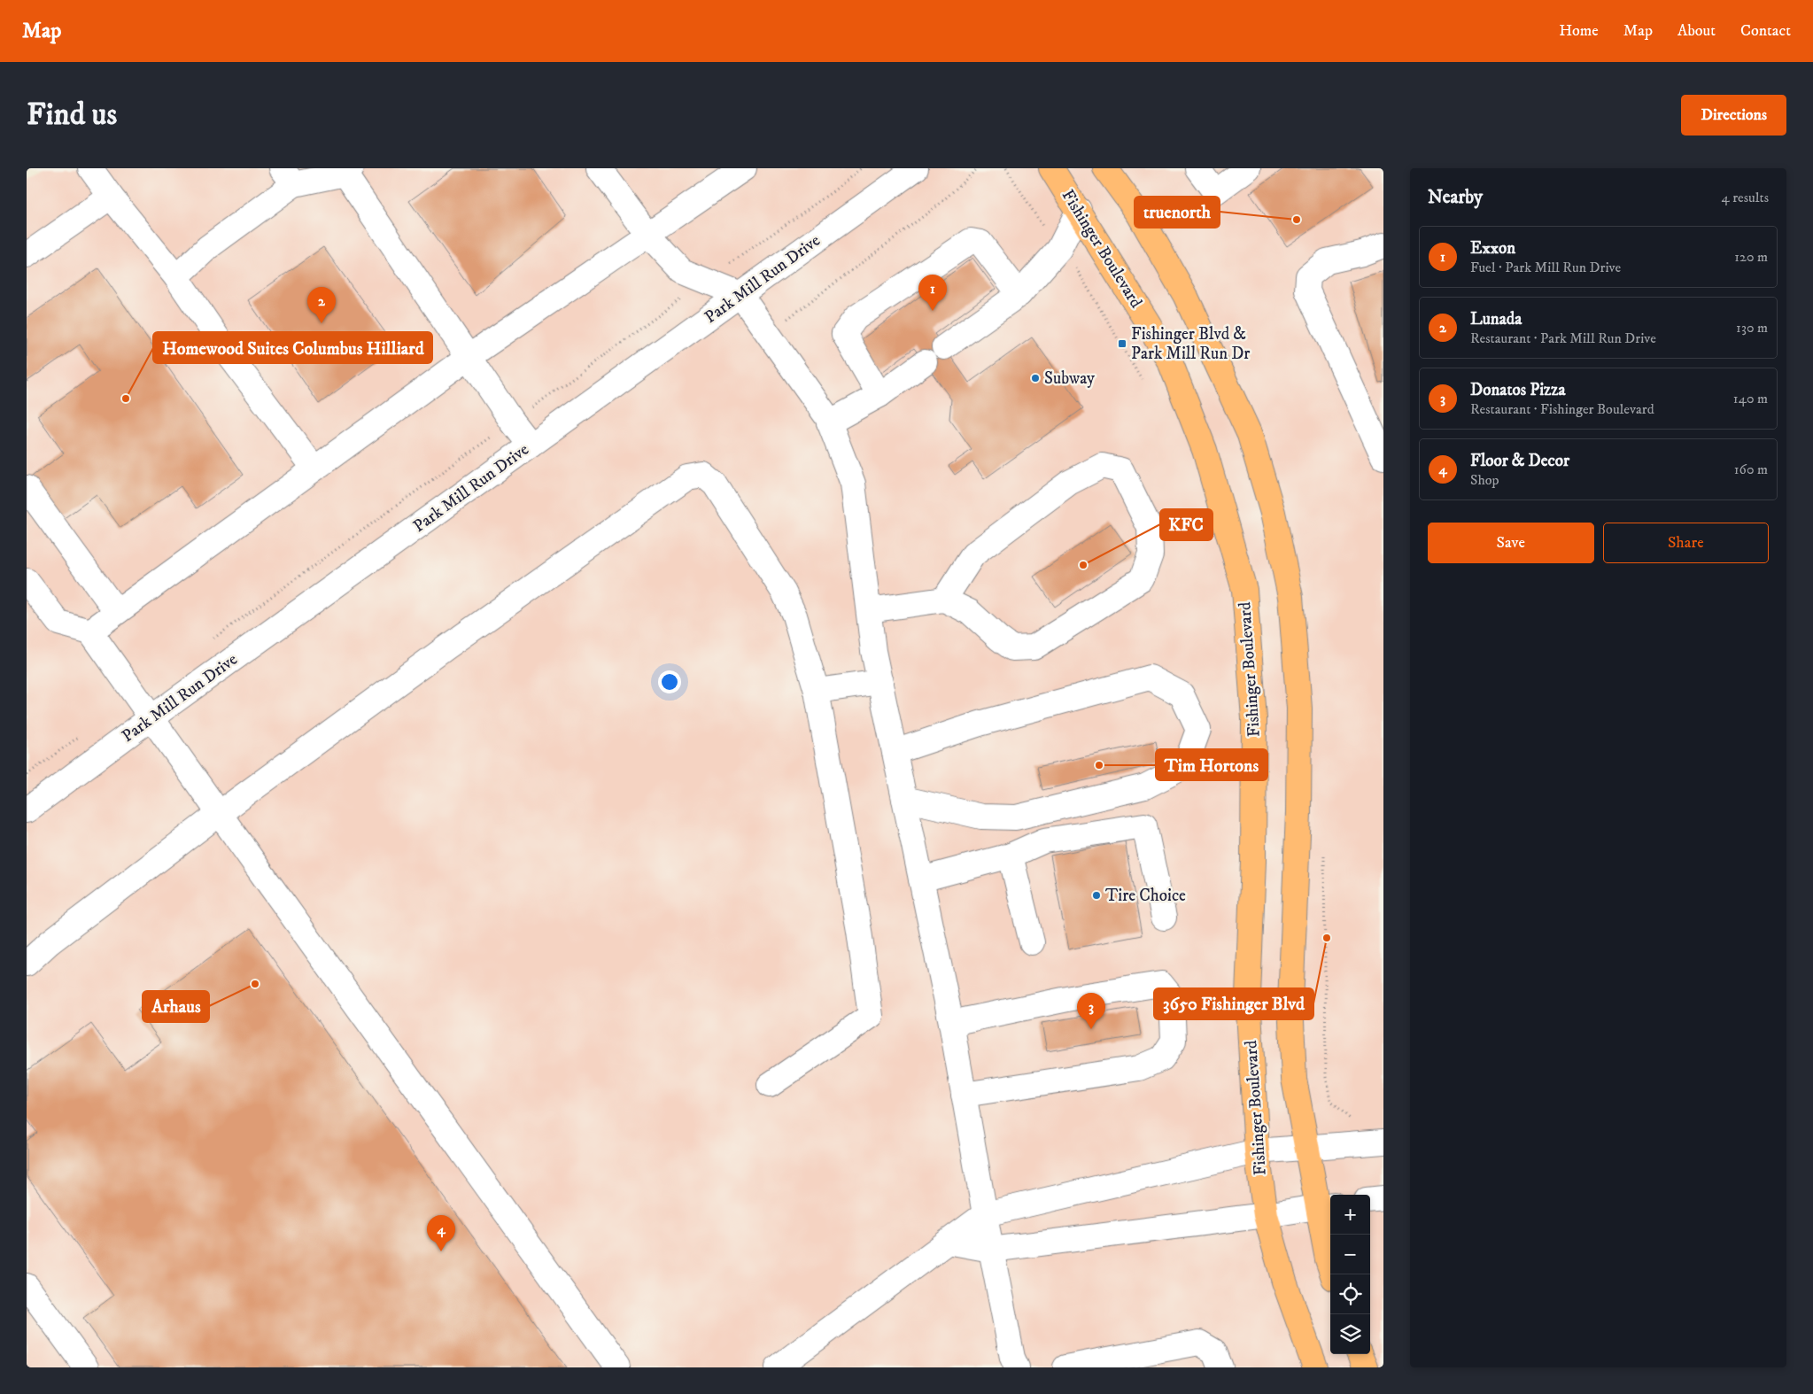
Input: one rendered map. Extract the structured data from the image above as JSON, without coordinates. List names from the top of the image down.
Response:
{
  "streets": {
    "main road": ["Fishinger Boulevard"],
    "street": ["Park Mill Run Drive"]
  },
  "places": {
    "other": [
      "truenorth",
      "Subway",
      "Homewood Suites Columbus Hilliard",
      "KFC",
      "Tim Hortons",
      "Tire Choice",
      "3650 Fishinger Blvd",
      "Arhaus"
    ],
    "transit": ["Fishinger Blvd & Park Mill Run Dr"]
  },
  "page": {
    "header": "Map",
    "nav": [
      "Home",
      "Map",
      "About",
      "Contact"
    ],
    "buttons": [
      "Directions",
      ["Save", "Share"]
    ],
    "title": "Find us",
    "heading": ["Nearby", "4 results"],
    "list": [
      {
        "mark": "1",
        "name": "Exxon",
        "note": "Fuel · Park Mill Run Drive",
        "value": "120 m"
      },
      {
        "mark": "2",
        "name": "Lunada",
        "note": "Restaurant · Park Mill Run Drive",
        "value": "130 m"
      },
      {
        "mark": "3",
        "name": "Donatos Pizza",
        "note": "Restaurant · Fishinger Boulevard",
        "value": "140 m"
      },
      {
        "mark": "4",
        "name": "Floor & Decor",
        "note": "Shop",
        "value": "160 m"
      }
    ],
    "pins": [
      "1",
      "2",
      "3",
      "4"
    ],
    "map_buttons": ["+", "−"]
  }
}
